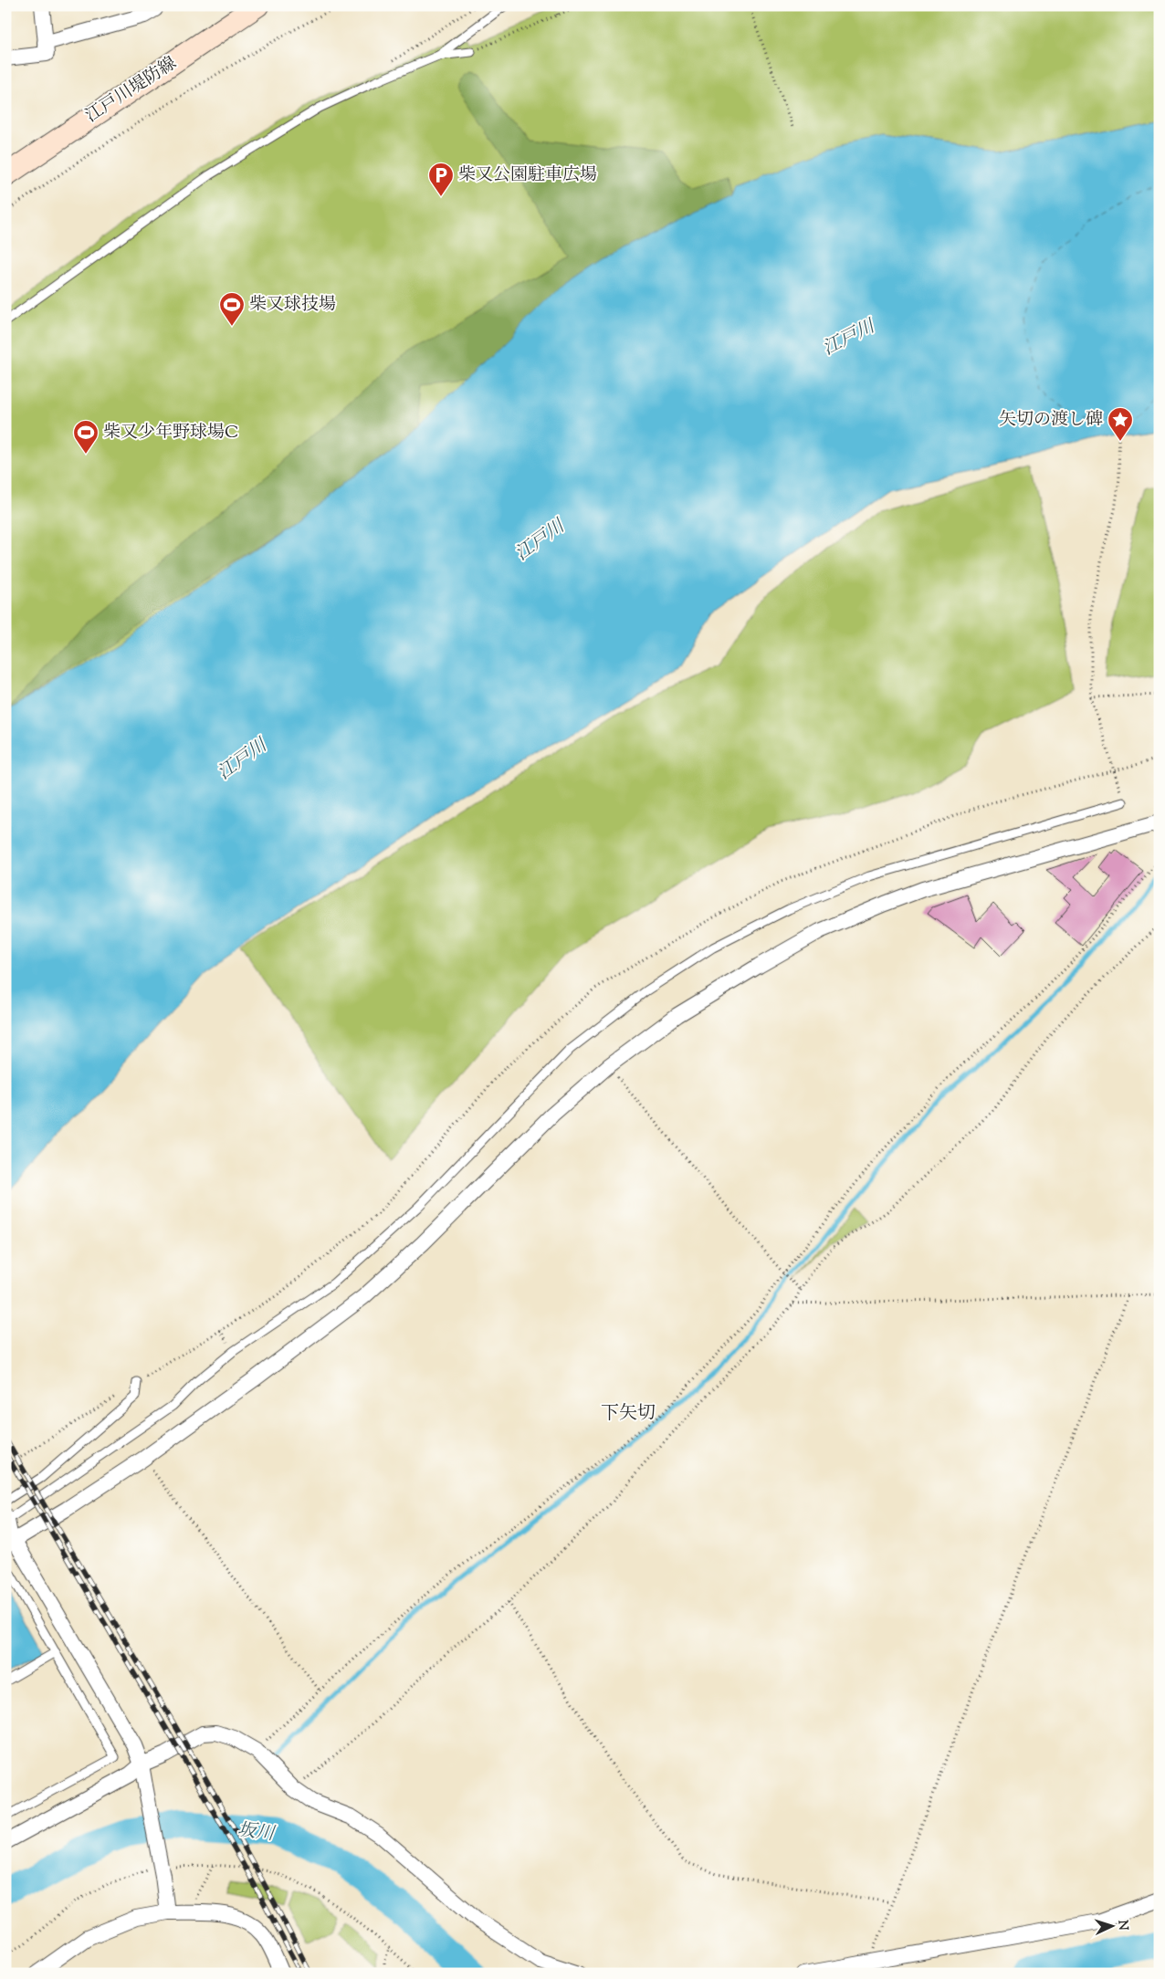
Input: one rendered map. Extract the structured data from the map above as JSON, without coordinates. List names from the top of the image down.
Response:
{
  "streets": {
    "main road": ["江戸川堤防線"]
  },
  "districts": ["下矢切"],
  "water": ["江戸川", "坂川"],
  "places": {
    "parking": ["柴又公園駐車広場"],
    "sports": ["柴又球技場", "柴又少年野球場C"],
    "place": ["矢切の渡し碑"]
  },
  "north": "right"
}
